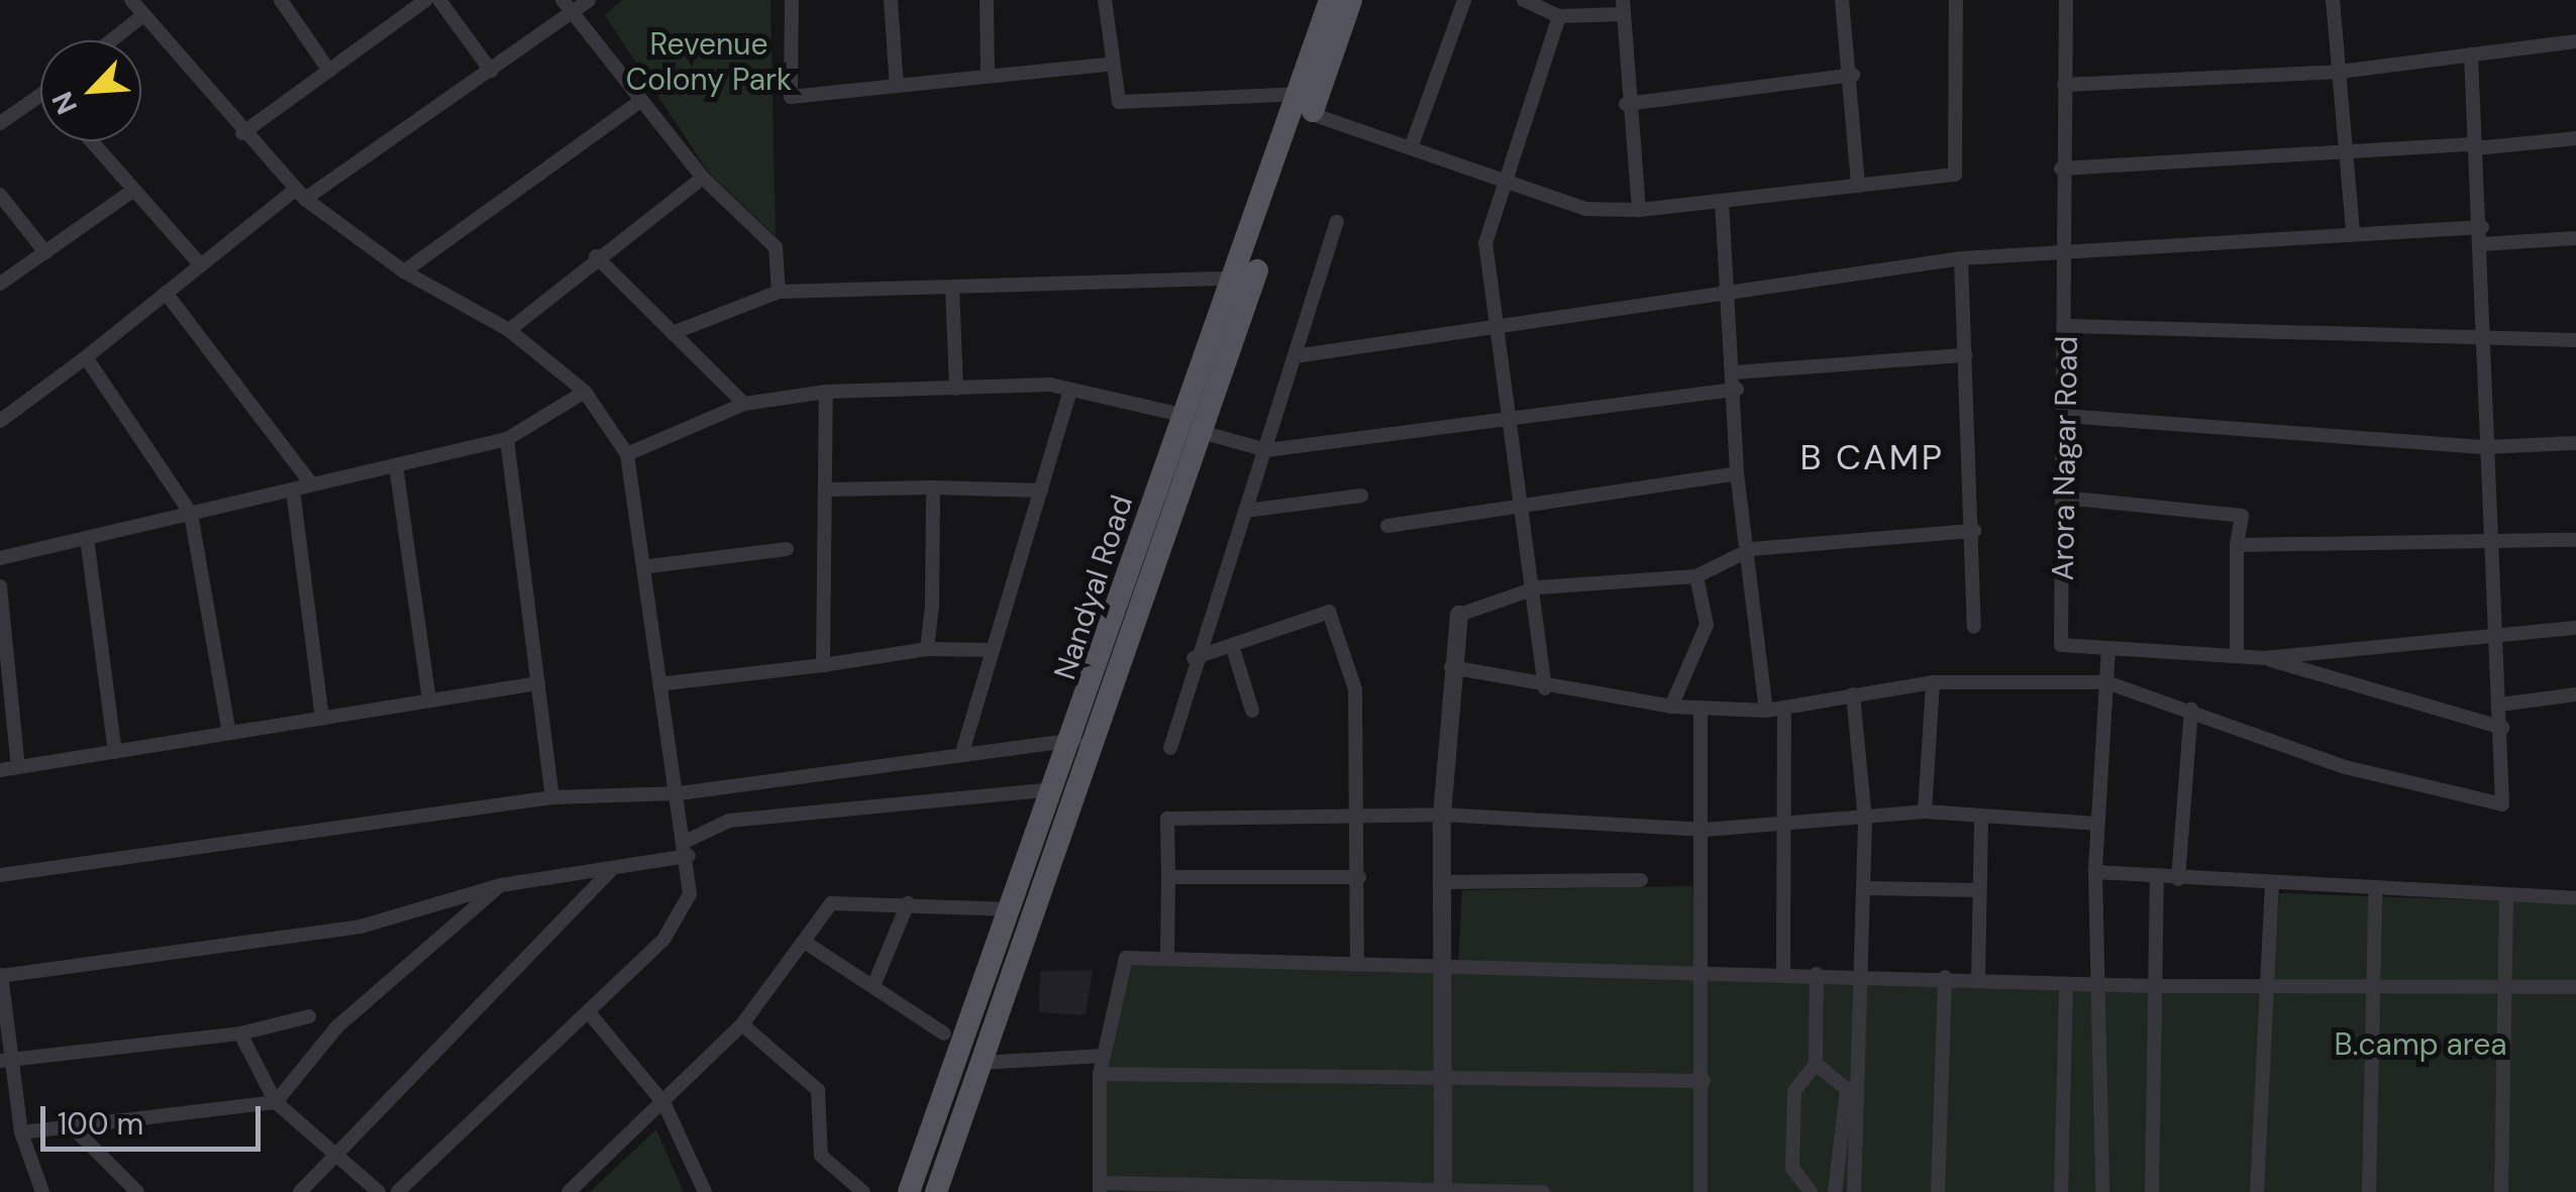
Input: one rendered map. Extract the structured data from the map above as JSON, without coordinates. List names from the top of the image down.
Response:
{
  "streets": {
    "main road": ["Nandyal Road"],
    "street": ["Arora Nagar Road"]
  },
  "districts": ["B CAMP"],
  "parks": ["Revenue Colony Park", "B.camp area"],
  "scale_bar": "100 m",
  "north": "bottom left"
}
